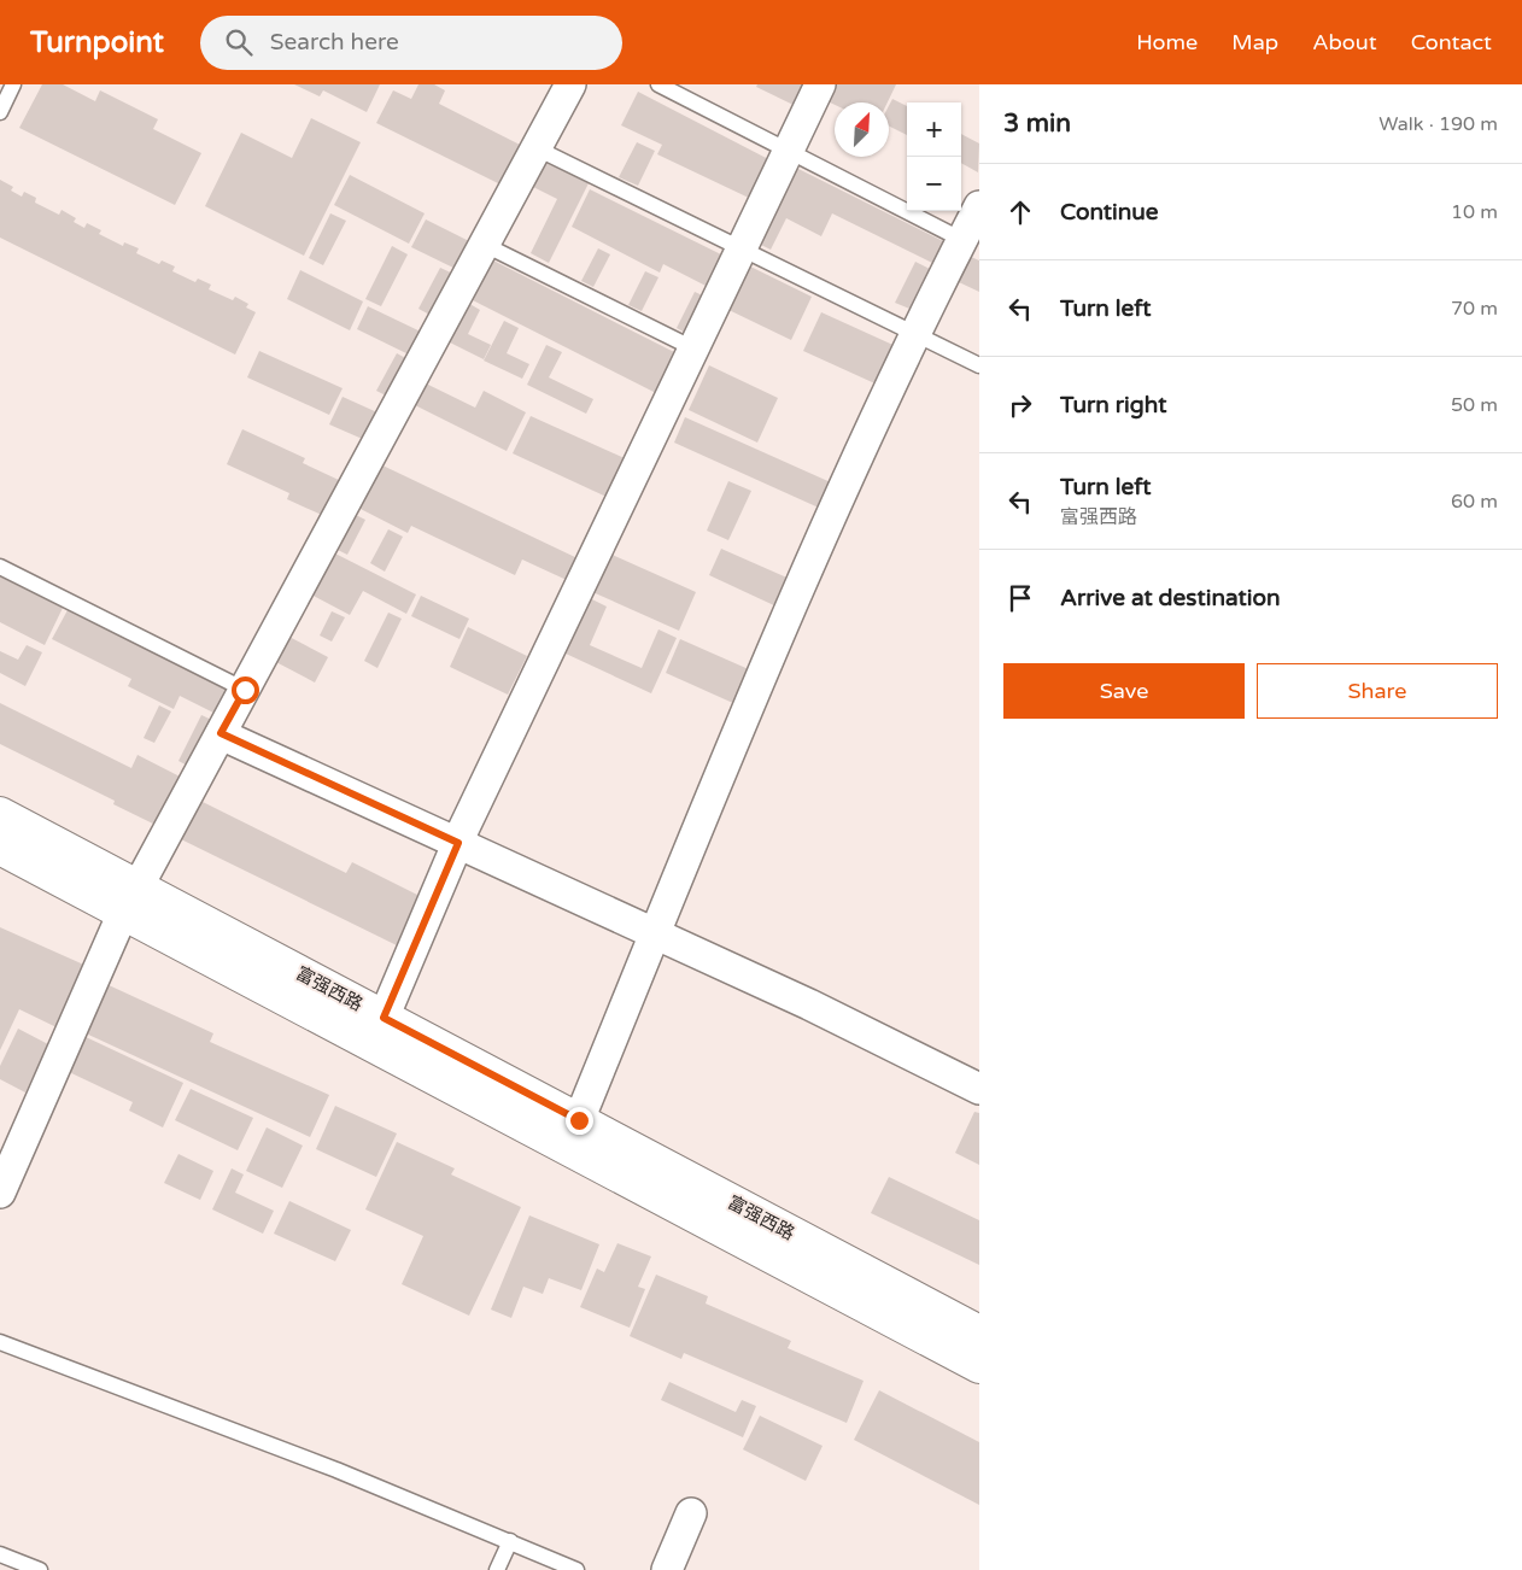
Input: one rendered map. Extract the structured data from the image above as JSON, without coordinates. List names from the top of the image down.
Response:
{
  "streets": {
    "main road": ["富强西路"]
  },
  "north": "top right",
  "page": {
    "header": "Turnpoint",
    "search": "Search here",
    "nav": [
      "Home",
      "Map",
      "About",
      "Contact"
    ],
    "heading": ["3 min", "Walk · 190 m"],
    "map_buttons": ["+", "−"],
    "list": [
      ["Continue", "10 m"],
      ["Turn left", "70 m"],
      ["Turn right", "50 m"],
      ["Turn left", "富强西路", "60 m"],
      "Arrive at destination"
    ],
    "buttons": ["Save", "Share"]
  }
}
